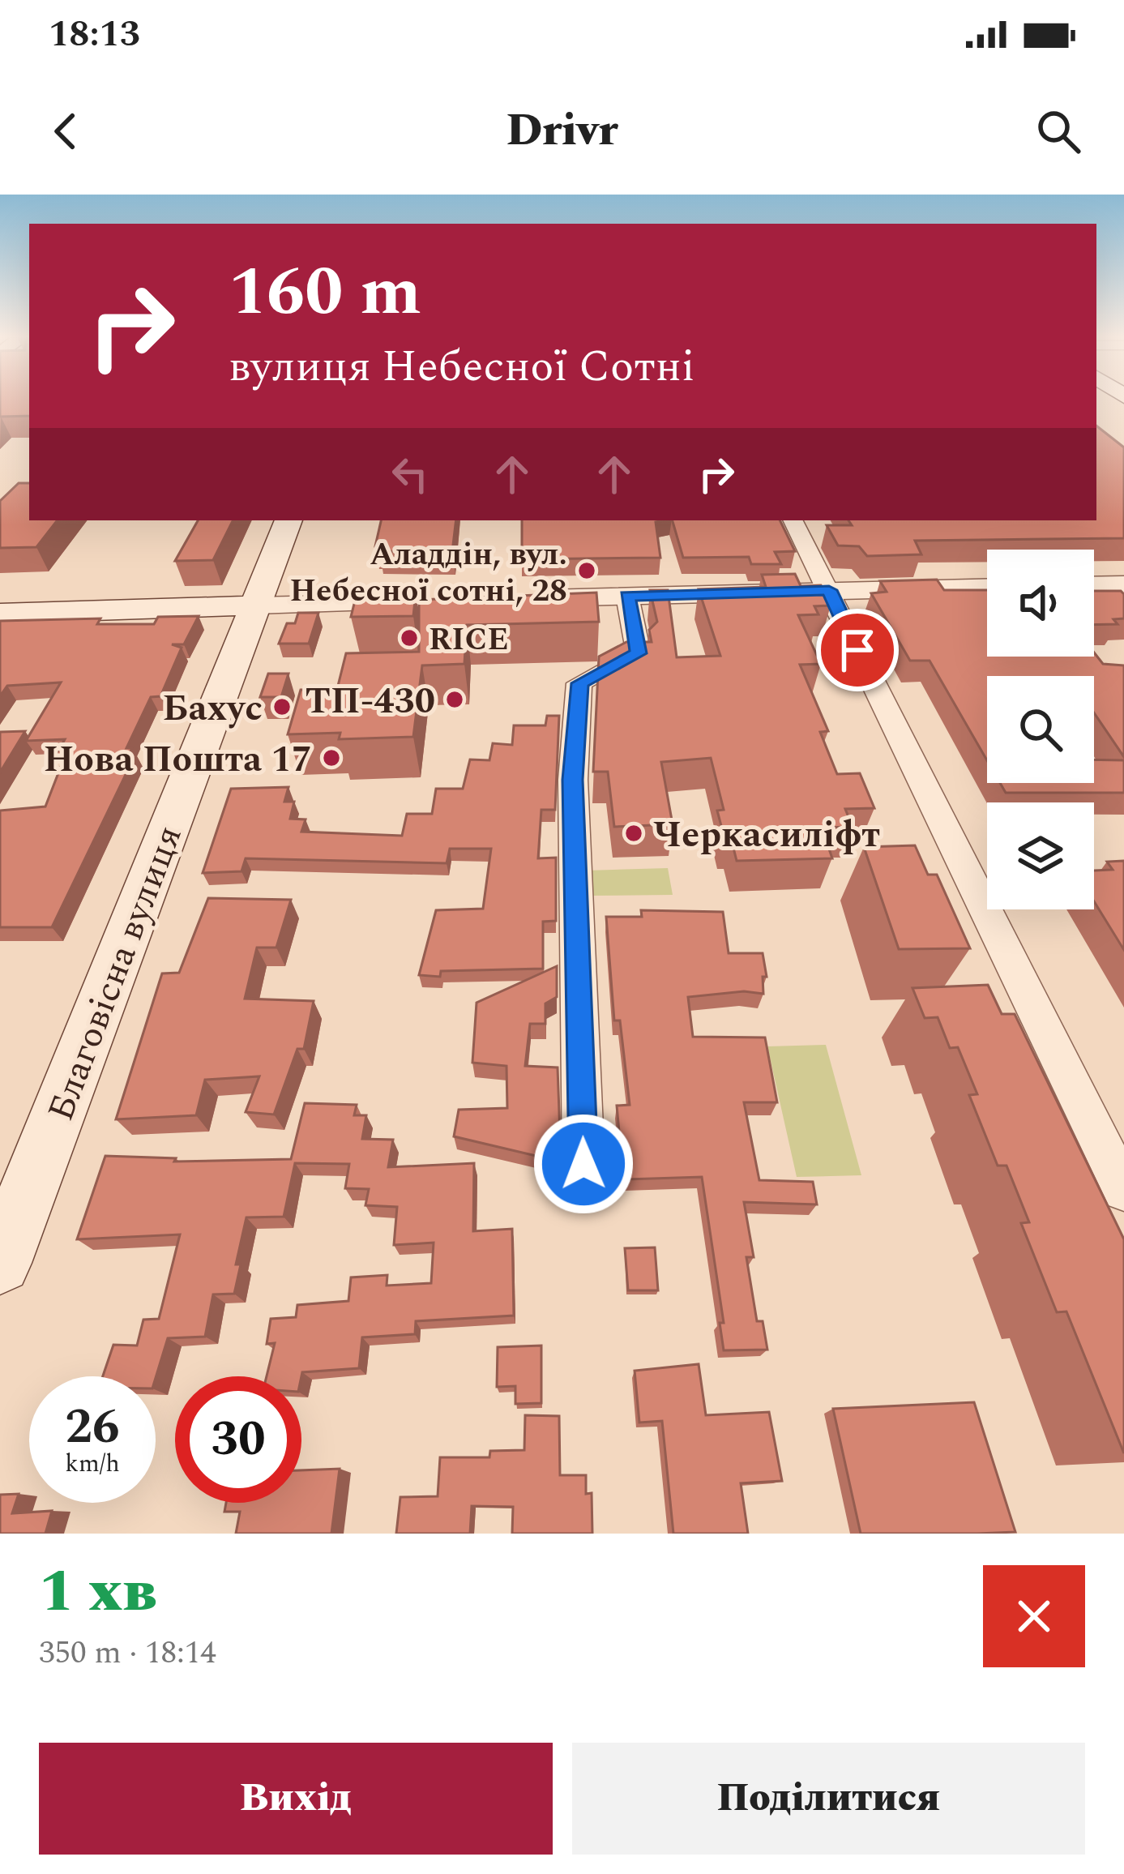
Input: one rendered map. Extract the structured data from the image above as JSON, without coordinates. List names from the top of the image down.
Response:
{
  "streets": {
    "main road": ["Благовісна вулиця"]
  },
  "places": [
    "Аладдін, вул. Небесної сотні, 28",
    "RICE",
    "ТП-430",
    "Бахус",
    "Нова Пошта 17",
    "Черкасиліфт"
  ],
  "page": {
    "status": "18:13",
    "header": "Drivr",
    "turn": ["160 m", "вулиця Небесної Сотні"],
    "speed": "26 km/h",
    "limit": "30",
    "heading": ["1 хв", "350 m · 18:14"],
    "buttons": ["Вихід", "Поділитися"]
  }
}
